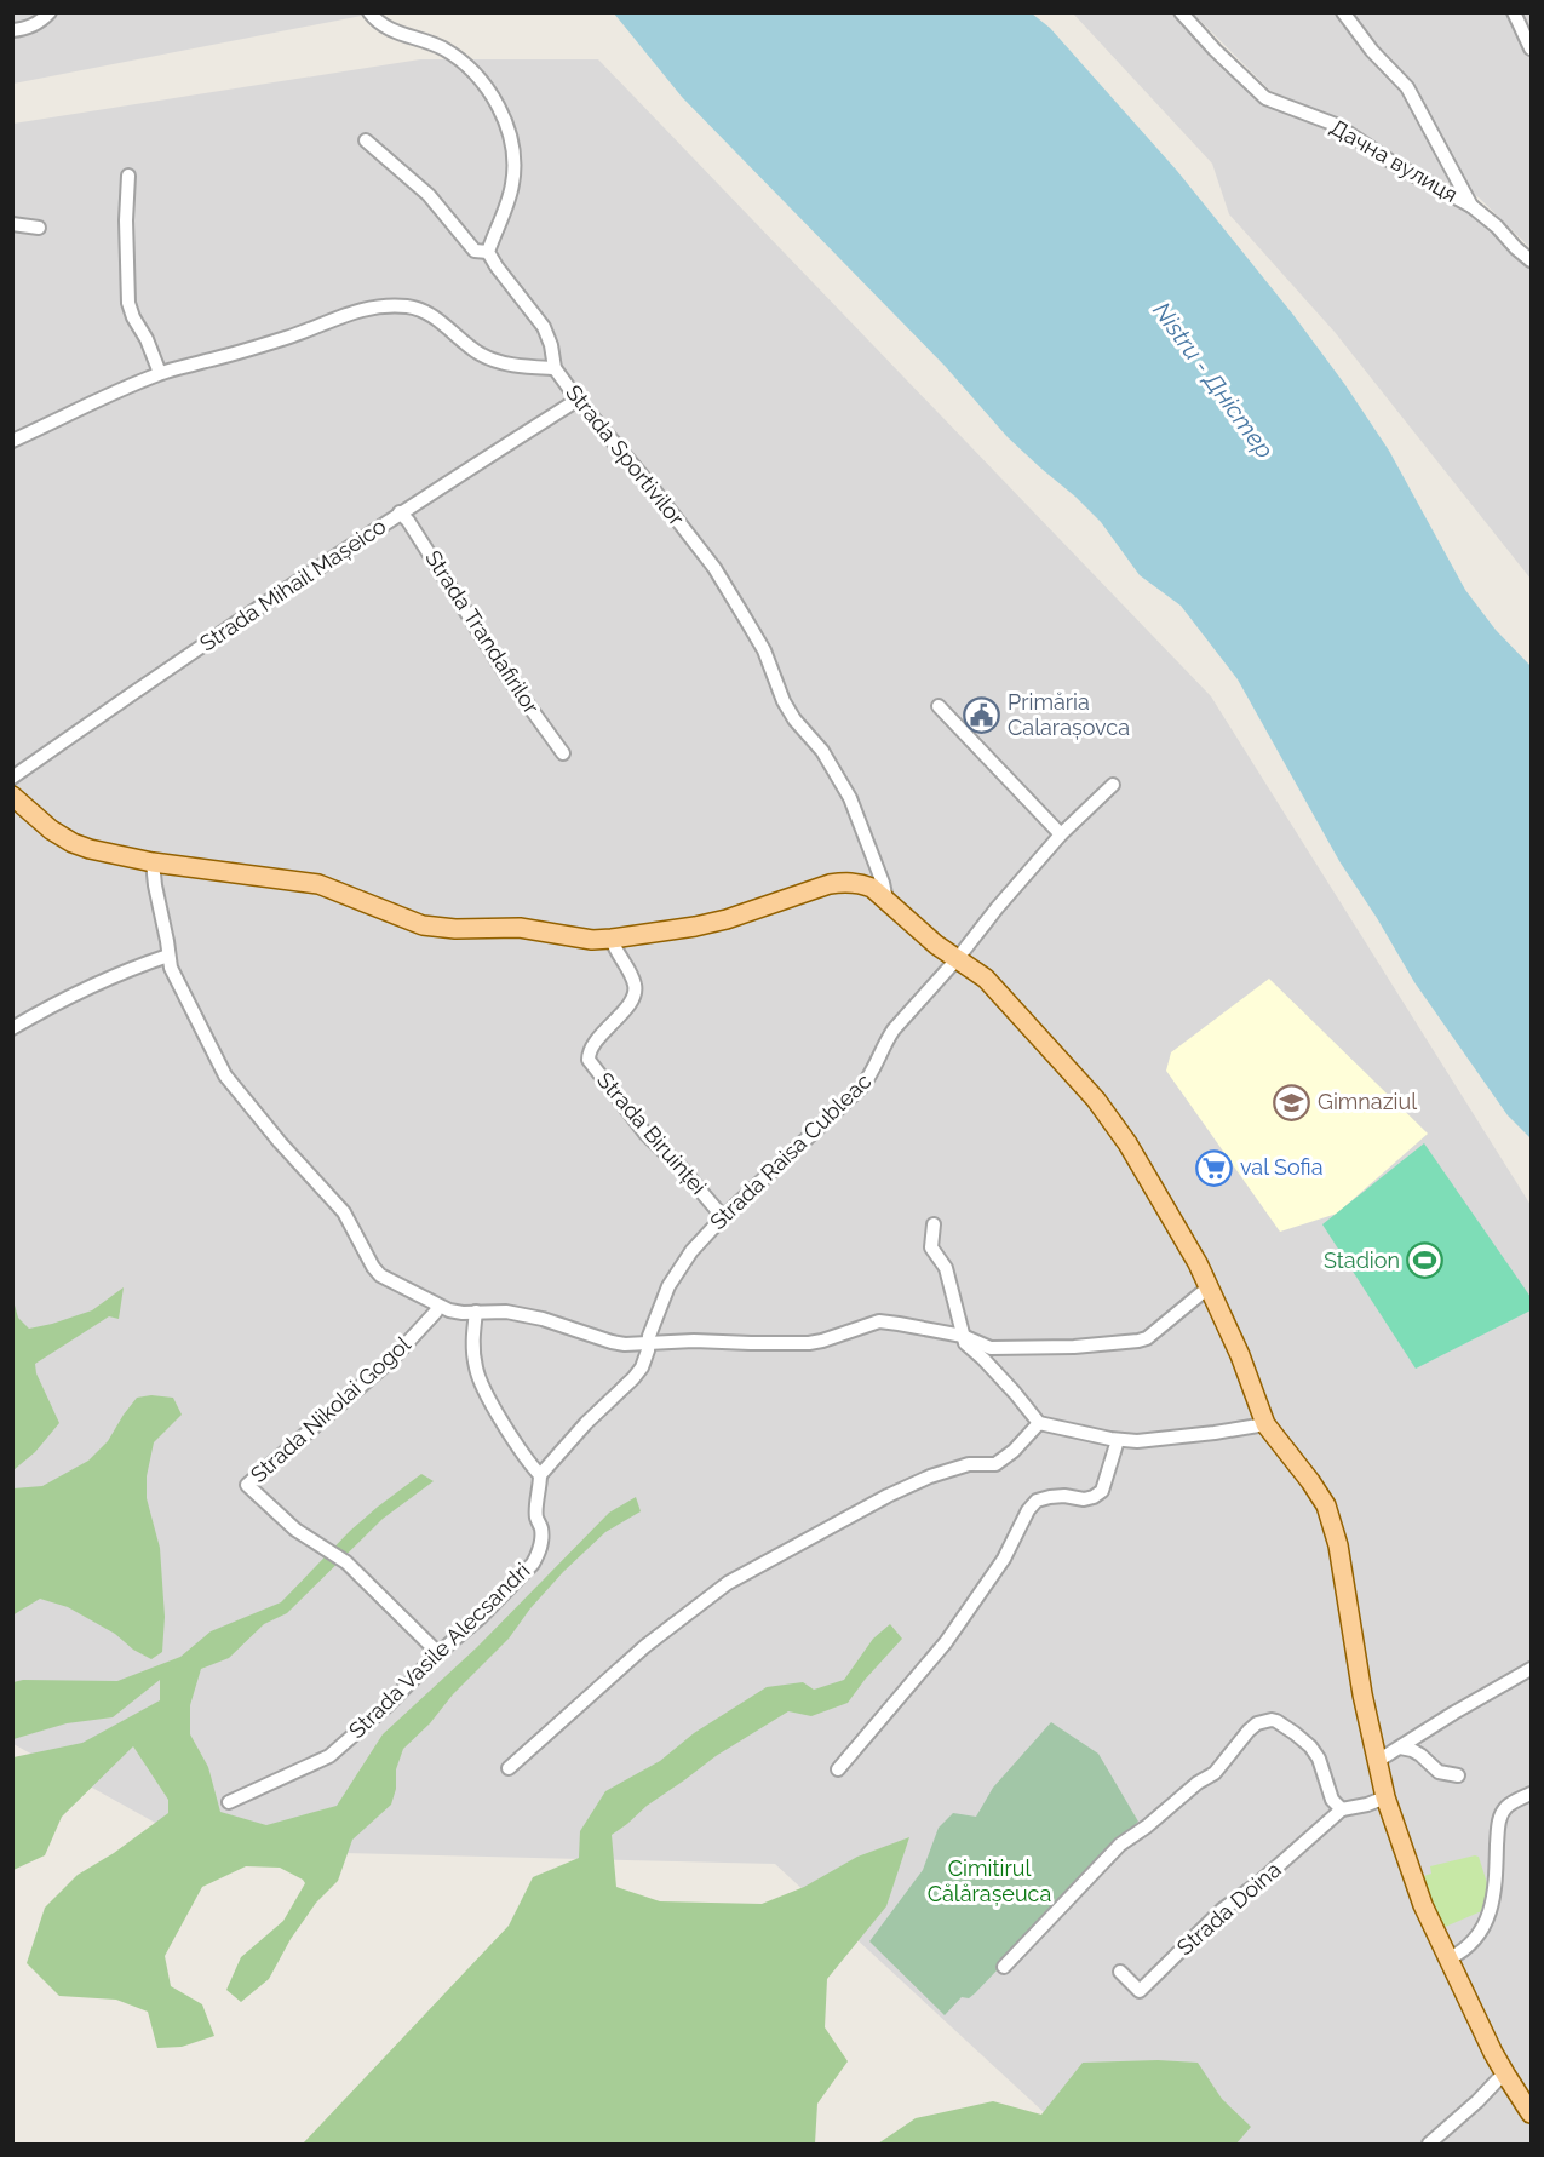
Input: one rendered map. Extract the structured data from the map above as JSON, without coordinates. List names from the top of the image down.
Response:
{
  "streets": {
    "street": [
      "Дачна вулиця",
      "Strada Sportivilor",
      "Strada Mihail Mașeico",
      "Strada Trandafirilor",
      "Strada Biruinței",
      "Strada Raisa Cubleac",
      "Strada Nikolai Gogol",
      "Strada Vasile Alecsandri",
      "Strada Doina"
    ]
  },
  "crossings": [
    ["Strada Sportivilor", "Strada Mihail Mașeico"],
    ["Strada Mihail Mașeico", "Strada Trandafirilor"],
    ["Strada Biruinței", "Strada Raisa Cubleac"],
    ["Strada Nikolai Gogol", "Strada Vasile Alecsandri"]
  ],
  "water": ["Nistru - Дністер"],
  "parks": ["Cimitirul Călărașeuca"],
  "places": {
    "public building": ["Primăria Calarașovca"],
    "school or university": ["Gimnaziul"],
    "supermarket": ["val Sofia"],
    "sports": ["Stadion"]
  }
}
